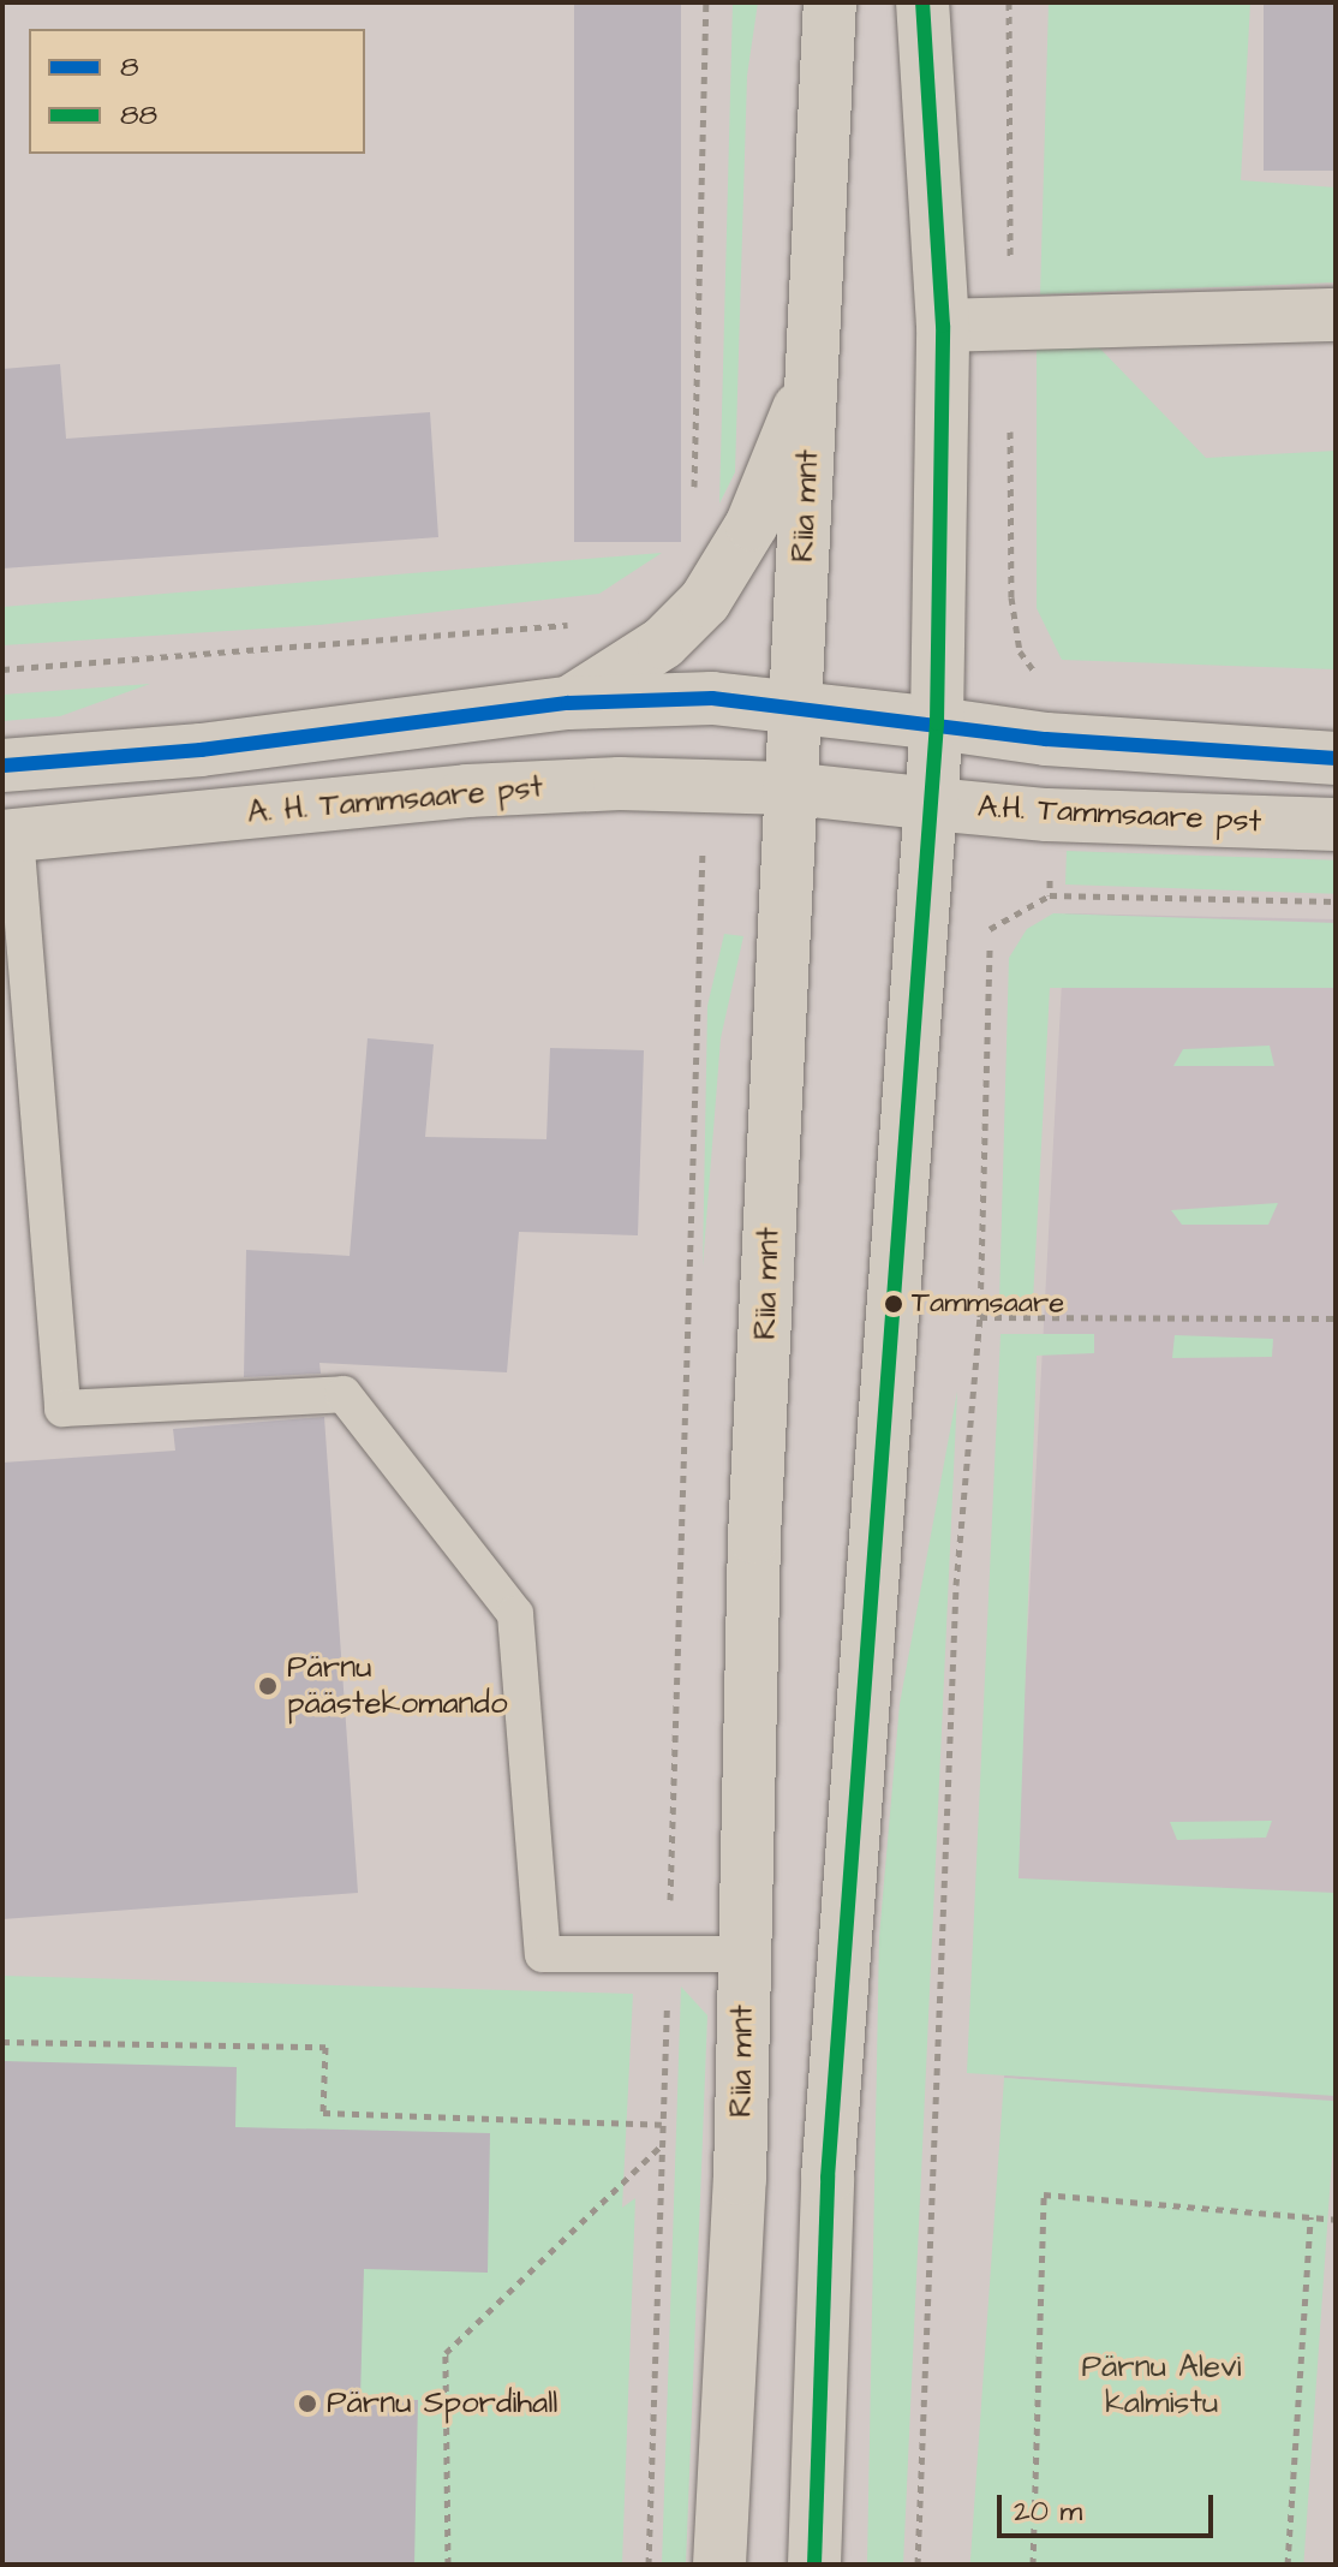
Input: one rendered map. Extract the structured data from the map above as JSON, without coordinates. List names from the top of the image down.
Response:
{
  "streets": {
    "main road": ["Riia mnt", "A. H. Tammsaare pst", "A.H. Tammsaare pst"]
  },
  "crossings": [
    ["Riia mnt", "A. H. Tammsaare pst"],
    ["Riia mnt", "A.H. Tammsaare pst"],
    ["A. H. Tammsaare pst", "A.H. Tammsaare pst"]
  ],
  "parks": ["Pärnu Alevi kalmistu"],
  "places": ["Tammsaare", "Pärnu päästekomando", "Pärnu Spordihall"],
  "lines": ["transit line 88", "transit line 8"],
  "legend": ["8", "88"],
  "scale_bar": "20 m"
}
